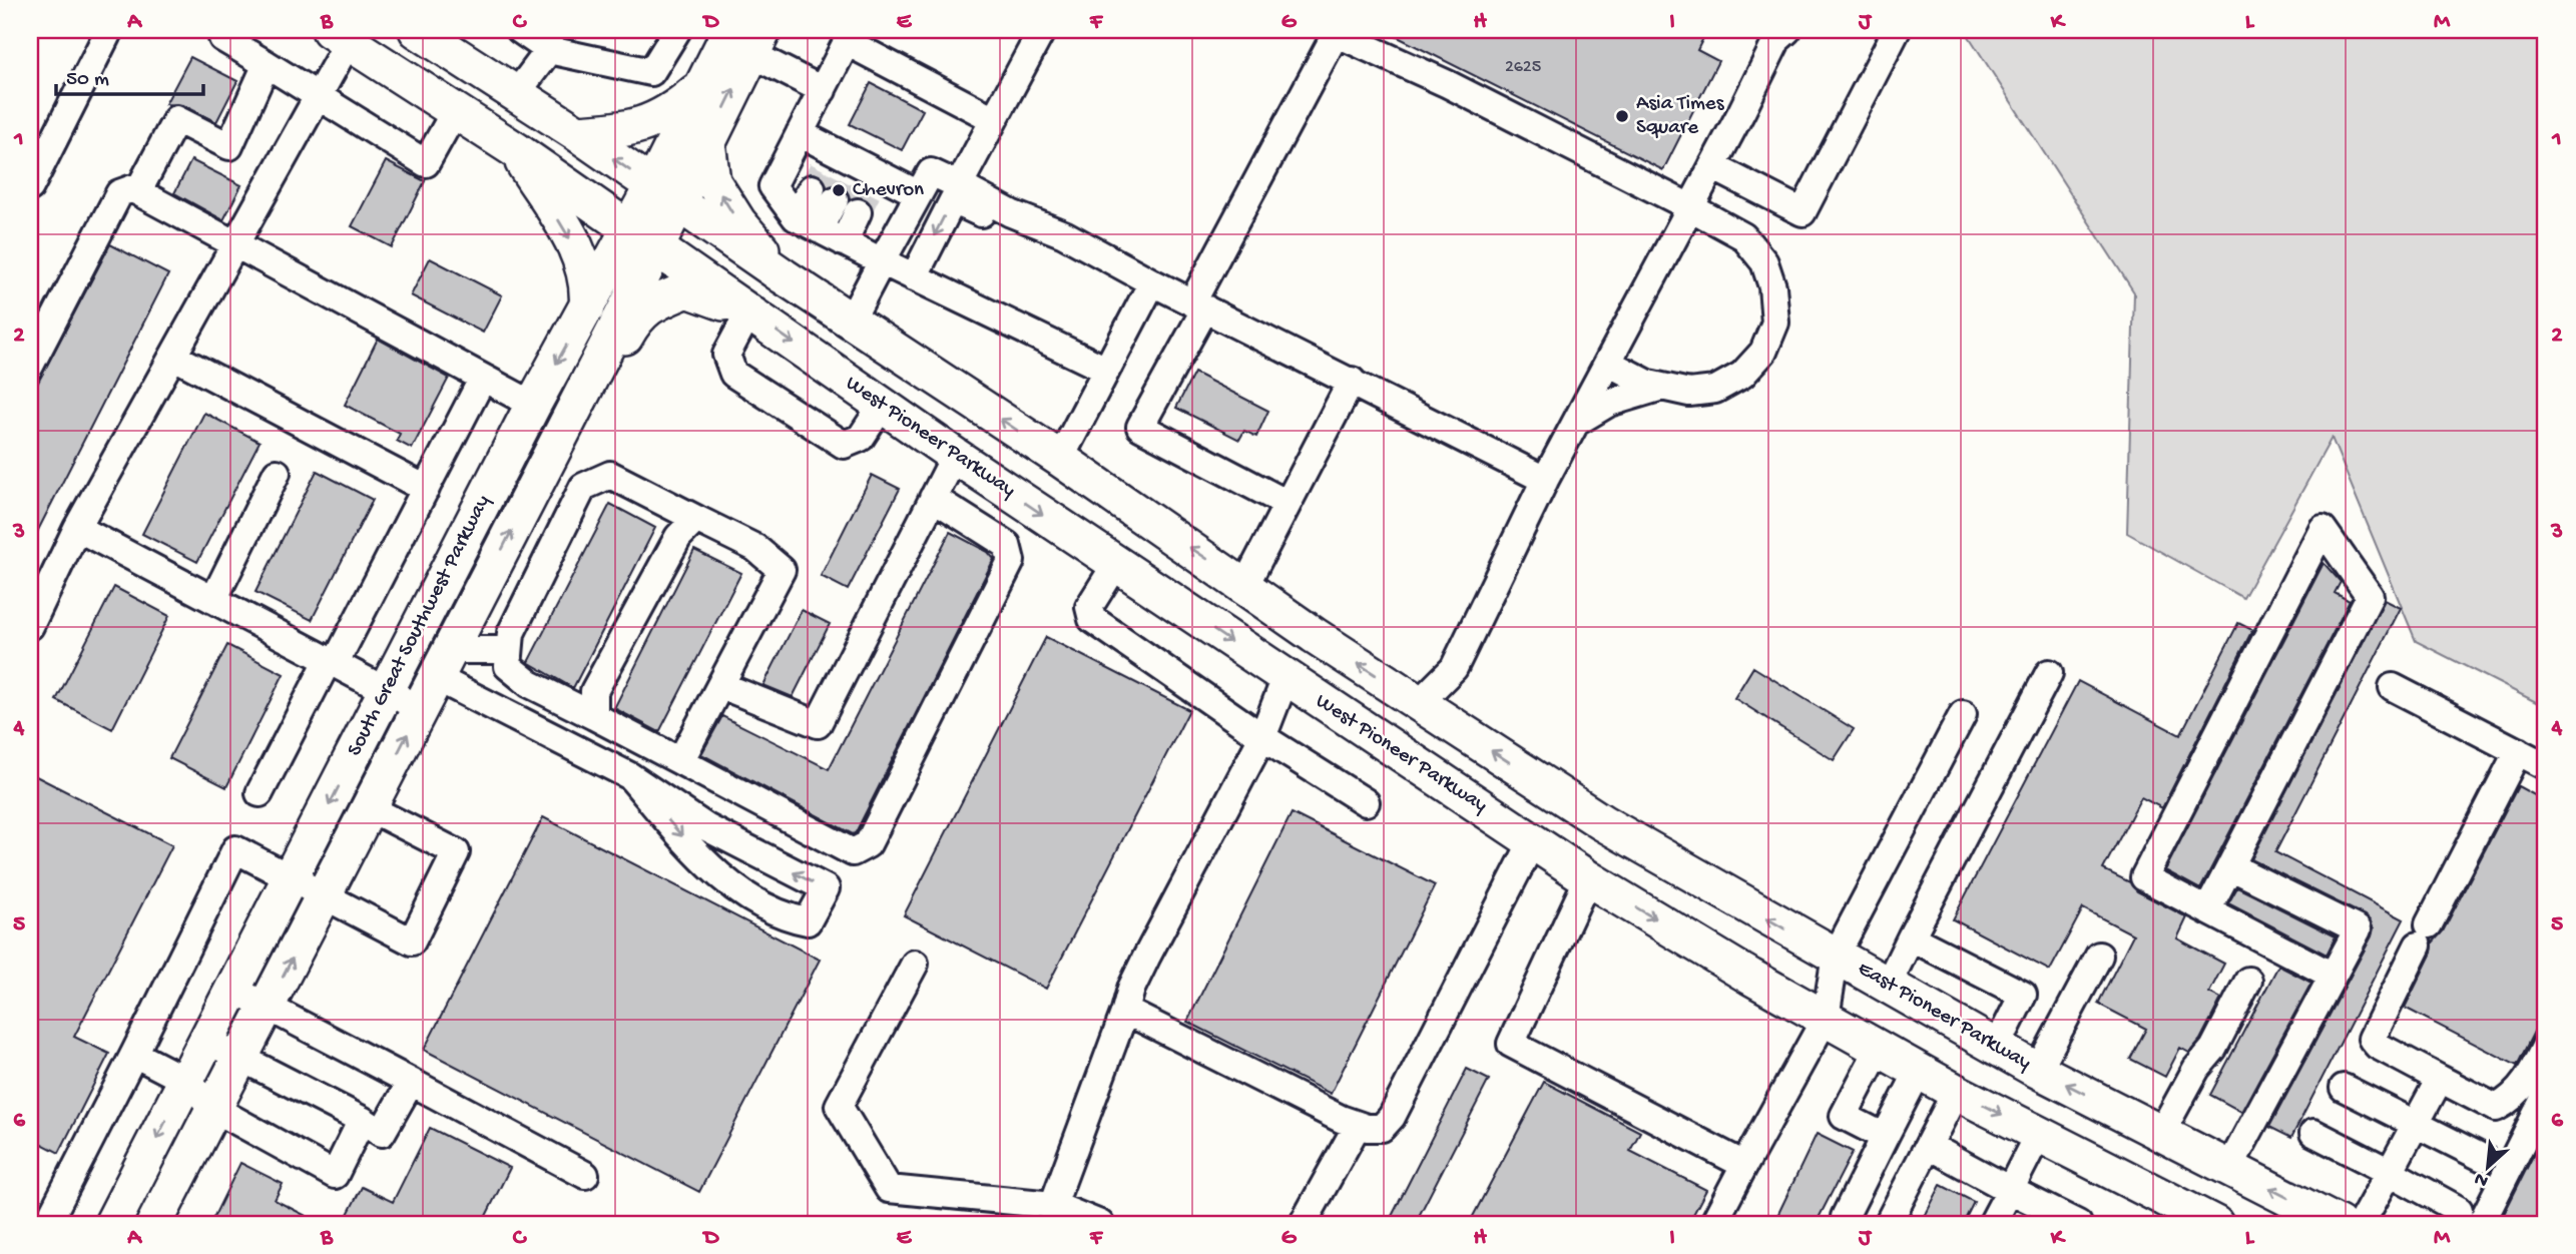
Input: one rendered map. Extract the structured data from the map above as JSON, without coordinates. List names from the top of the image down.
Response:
{
  "streets": {
    "main road": ["West Pioneer Parkway", "South Great Southwest Parkway", "East Pioneer Parkway"]
  },
  "crossings": [
    ["West Pioneer Parkway", "South Great Southwest Parkway"]
  ],
  "places": ["Asia Times Square", "Chevron"],
  "house_numbers": ["2625"],
  "scale_bar": "50 m",
  "north": "bottom left",
  "grid": {
    "columns": [
      "A",
      "B",
      "C",
      "D",
      "E",
      "F",
      "G",
      "H",
      "I",
      "J",
      "K",
      "L",
      "M"
    ],
    "rows": [
      "1",
      "2",
      "3",
      "4",
      "5",
      "6"
    ]
  }
}
